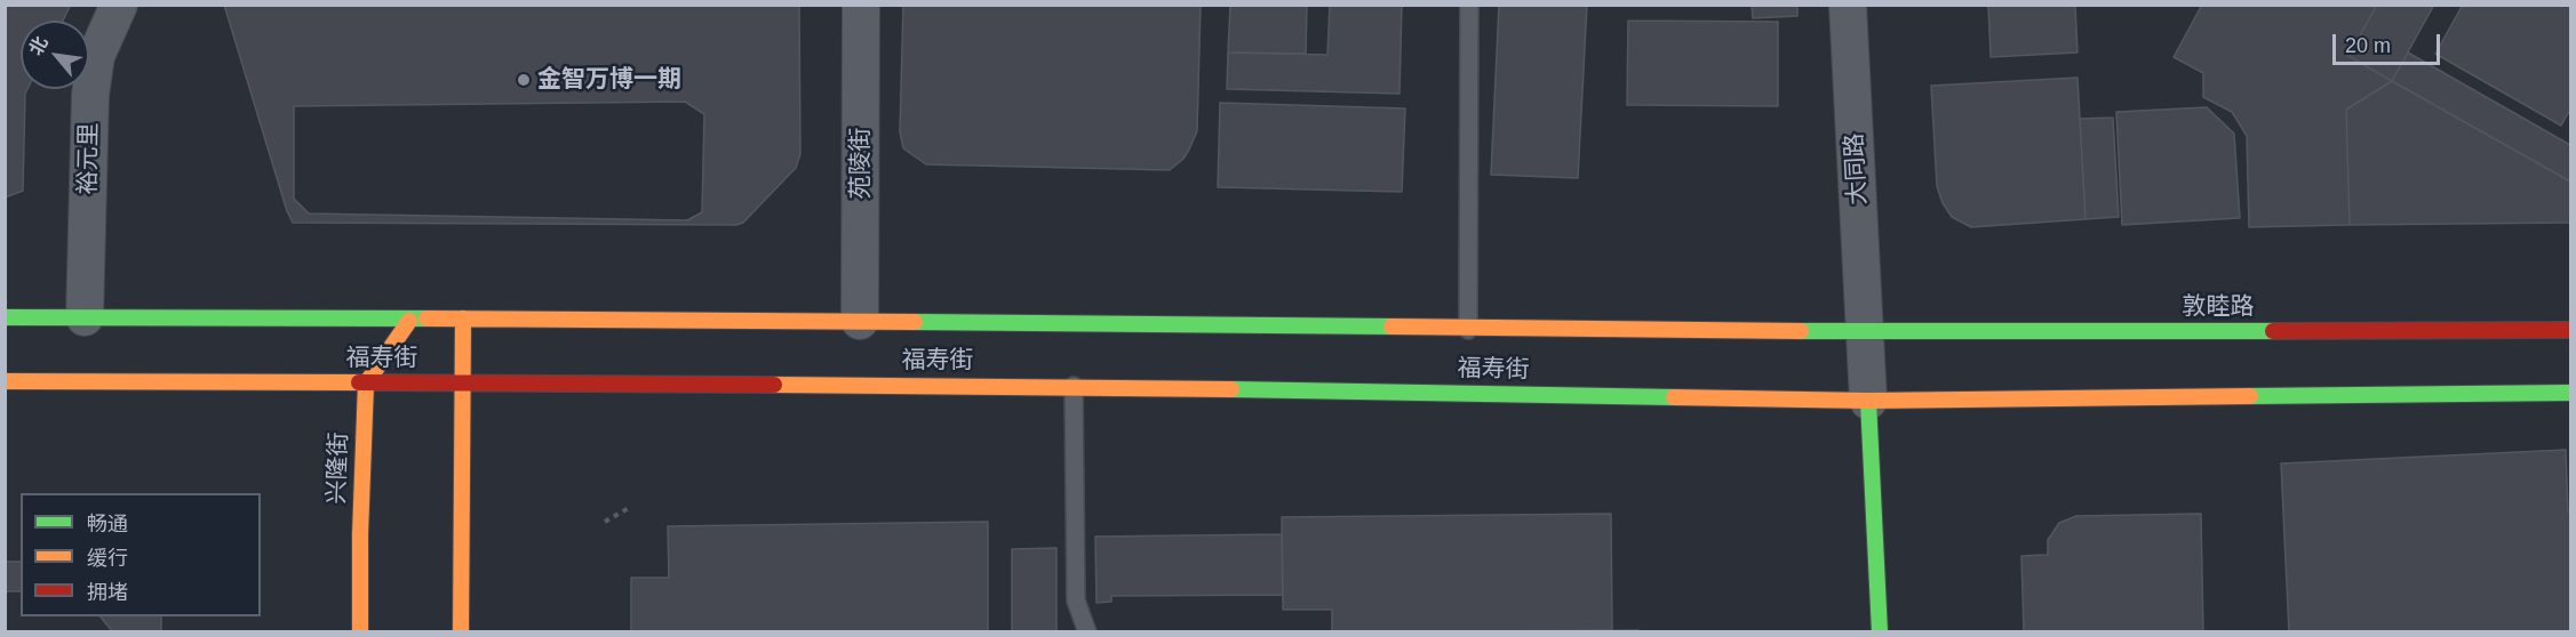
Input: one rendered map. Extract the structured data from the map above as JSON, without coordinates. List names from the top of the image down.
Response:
{
  "streets": {
    "main road": ["敦睦路", "福寿街", "兴隆街"],
    "street": ["裕元里", "苑陵街", "大同路"]
  },
  "crossings": [
    ["裕元里", "福寿街"],
    ["苑陵街", "福寿街"],
    ["大同路", "敦睦路"],
    ["大同路", "福寿街"],
    ["敦睦路", "福寿街"],
    ["福寿街", "兴隆街"]
  ],
  "places": ["金智万博一期"],
  "legend": ["畅通", "缓行", "拥堵"],
  "scale_bar": "20 m",
  "north": "top left"
}
